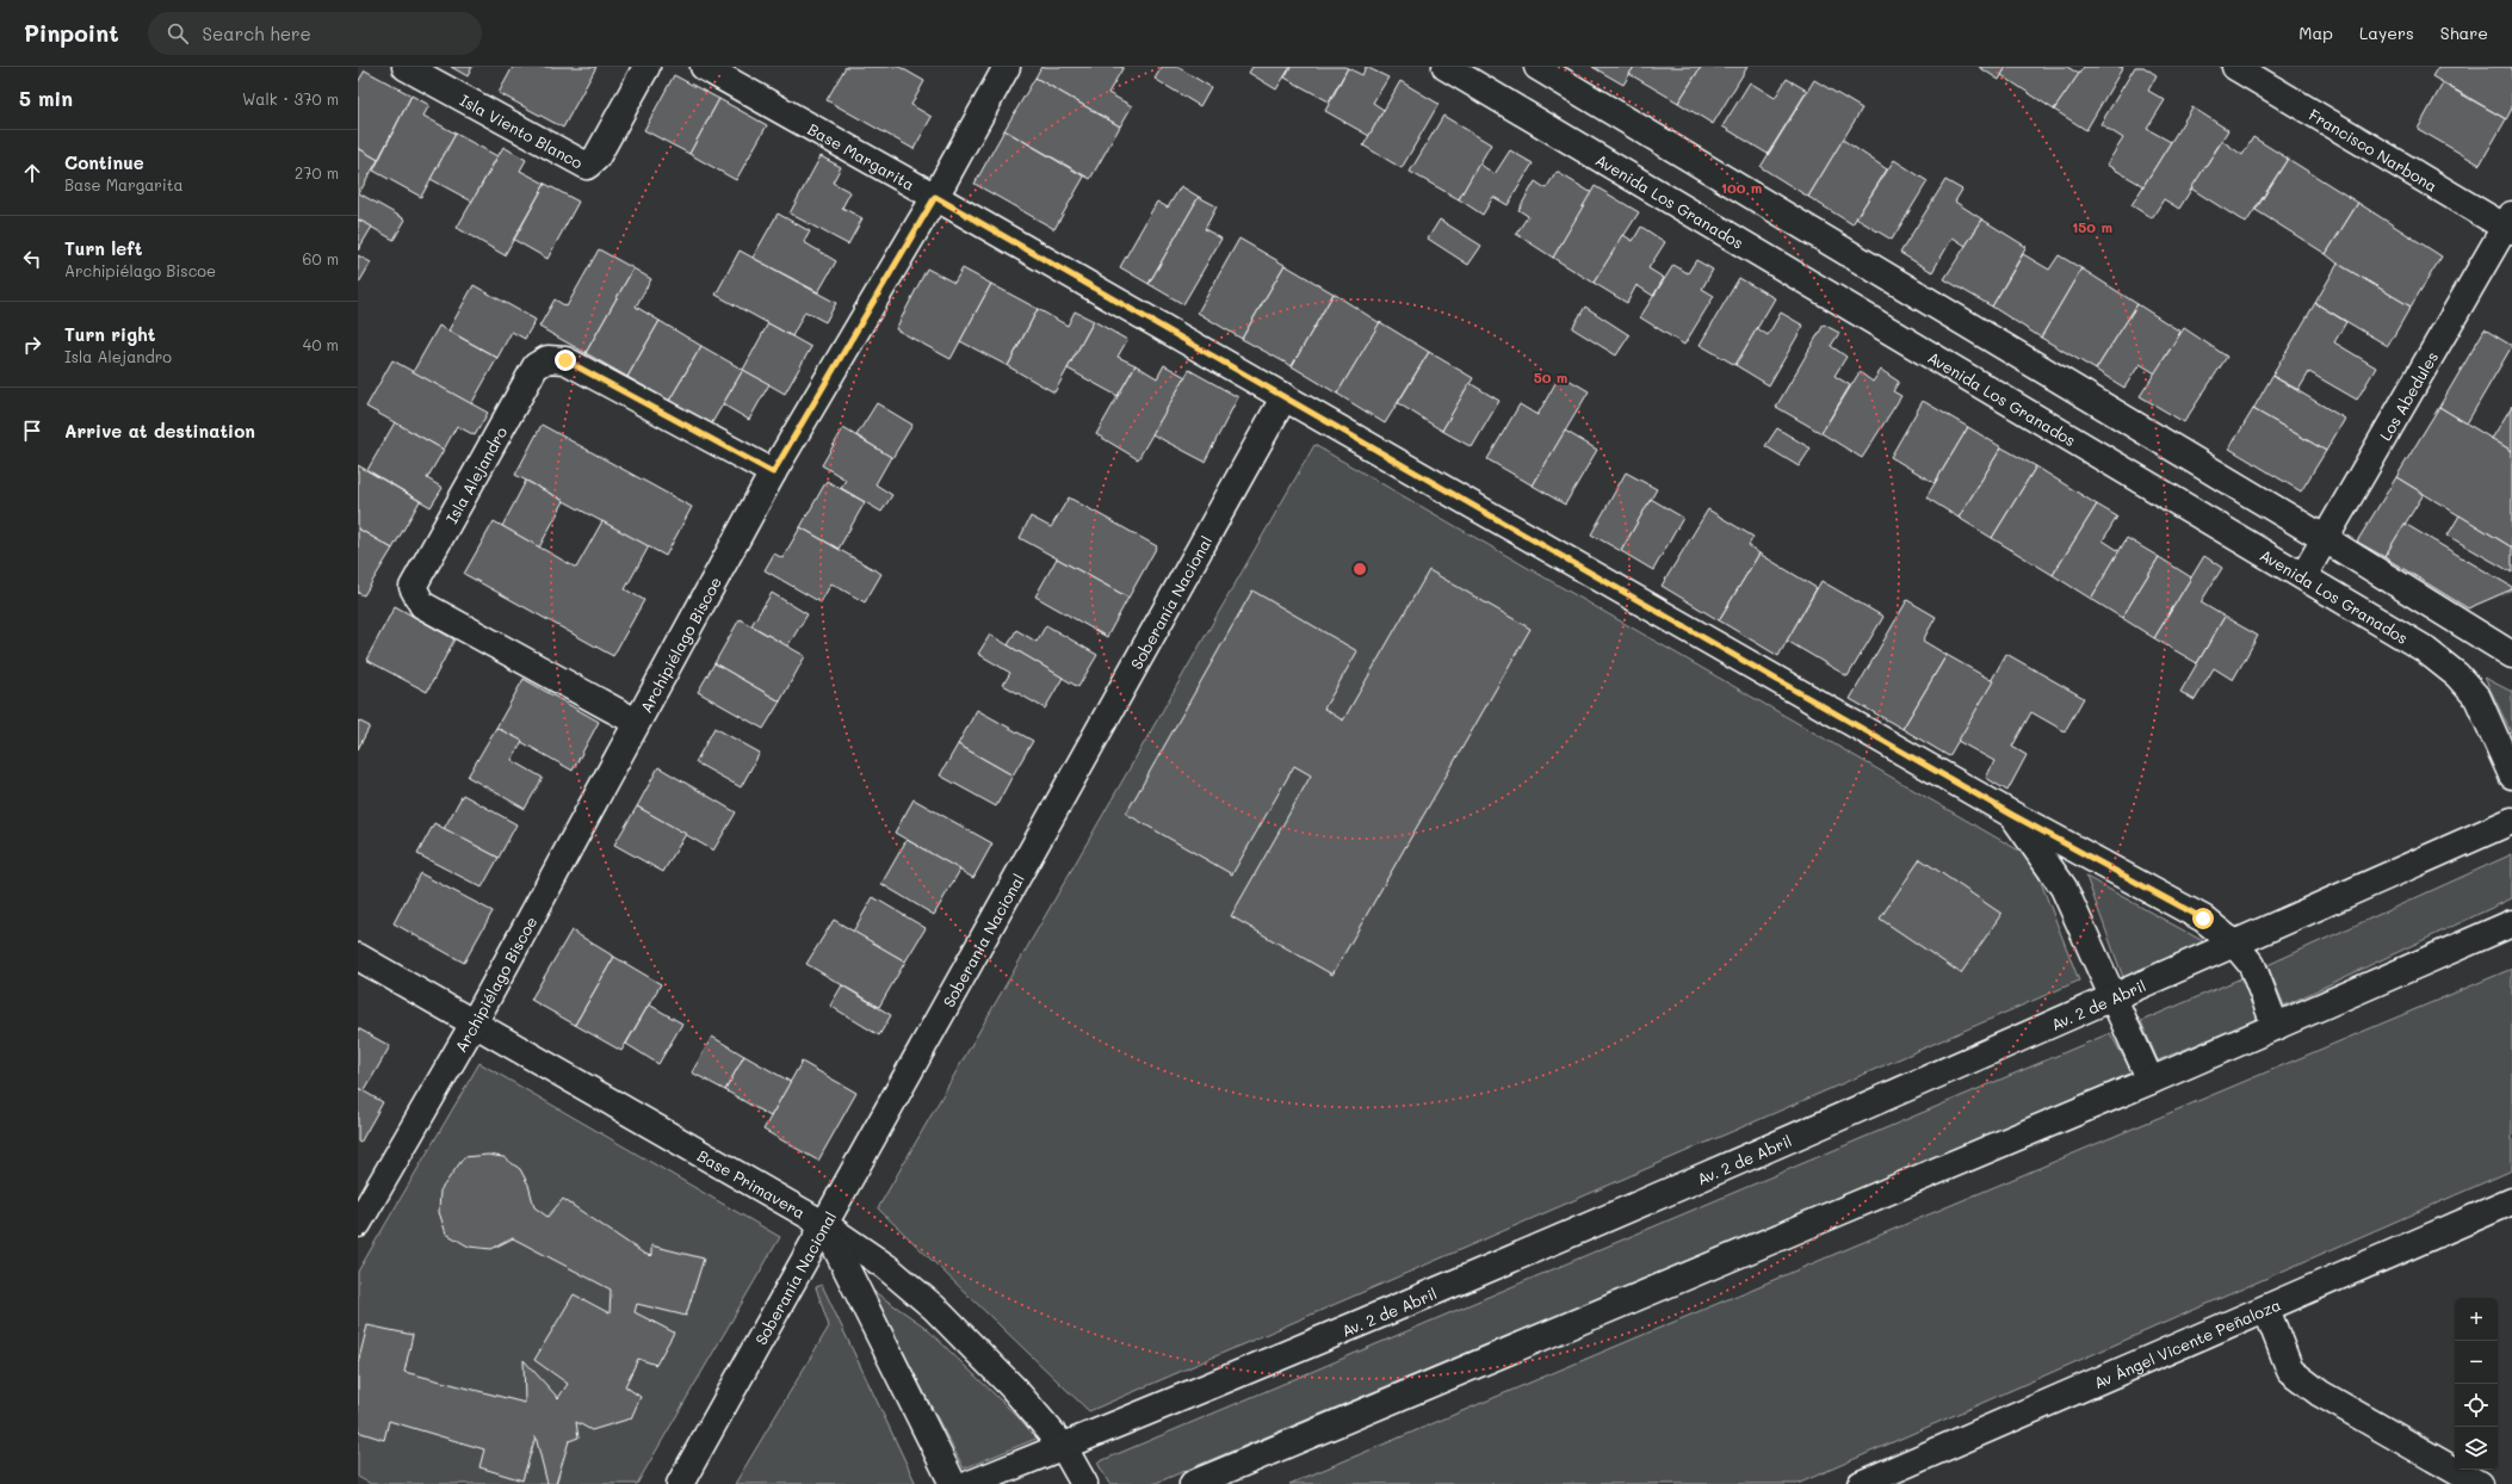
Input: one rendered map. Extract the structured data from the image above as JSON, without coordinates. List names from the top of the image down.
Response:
{
  "streets": {
    "street": [
      "Isla Viento Blanco",
      "Francisco Narbona",
      "Base Margarita",
      "Avenida Los Granados",
      "Los Abedules",
      "Isla Alejandro",
      "Soberanía Nacional",
      "Archipiélago Biscoe",
      "Av. 2 de Abril",
      "Base Primavera",
      "Av Ángel Vicente Peñaloza"
    ]
  },
  "crossings": [
    ["Francisco Narbona", "Los Abedules"],
    ["Base Margarita", "Soberanía Nacional"],
    ["Base Margarita", "Archipiélago Biscoe"],
    ["Base Margarita", "Av. 2 de Abril"],
    ["Avenida Los Granados", "Los Abedules"],
    ["Isla Alejandro", "Archipiélago Biscoe"],
    ["Soberanía Nacional", "Base Primavera"],
    ["Archipiélago Biscoe", "Base Primavera"],
    ["Av. 2 de Abril", "Base Primavera"]
  ],
  "page": {
    "header": "Pinpoint",
    "search": "Search here",
    "nav": ["Map", "Layers", "Share"],
    "heading": ["5 min", "Walk · 370 m"],
    "list": [
      ["Continue", "Base Margarita", "270 m"],
      ["Turn left", "Archipiélago Biscoe", "60 m"],
      ["Turn right", "Isla Alejandro", "40 m"],
      "Arrive at destination"
    ],
    "map_buttons": ["+", "−"]
  },
  "rings": ["100 m", "150 m", "50 m"]
}
